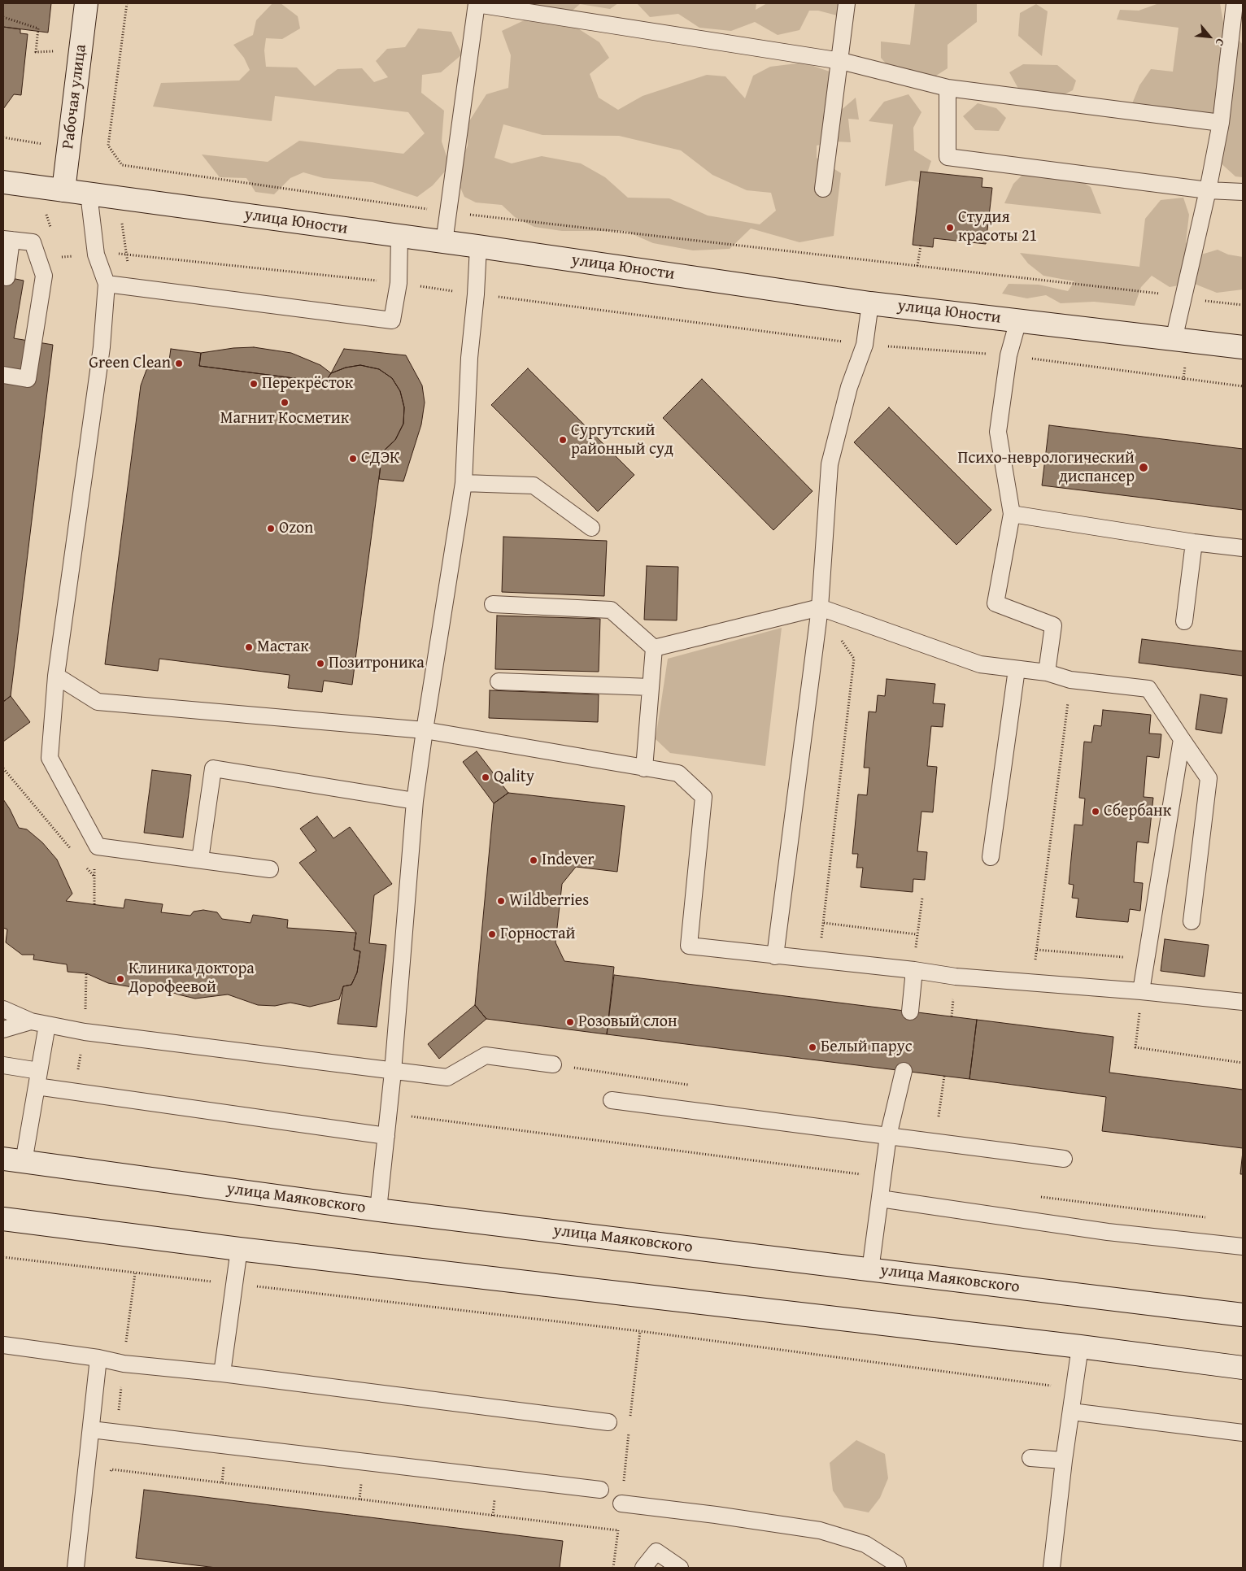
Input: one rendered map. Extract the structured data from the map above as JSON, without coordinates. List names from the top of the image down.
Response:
{
  "streets": {
    "main road": ["Рабочая улица", "улица Юности", "улица Маяковского"]
  },
  "crossings": [
    ["Рабочая улица", "улица Юности"]
  ],
  "places": [
    "Студия красоты 21",
    "Green Clean",
    "Перекрёсток",
    "Магнит Косметик",
    "Сургутский районный суд",
    "СДЭК",
    "Психо-неврологический диспансер",
    "Ozon",
    "Мастак",
    "Позитроника",
    "Qality",
    "Сбербанк",
    "Indever",
    "Wildberries",
    "Горностай",
    "Клиника доктора Дорофеевой",
    "Розовый слон",
    "Белый парус"
  ],
  "north": "bottom right"
}
